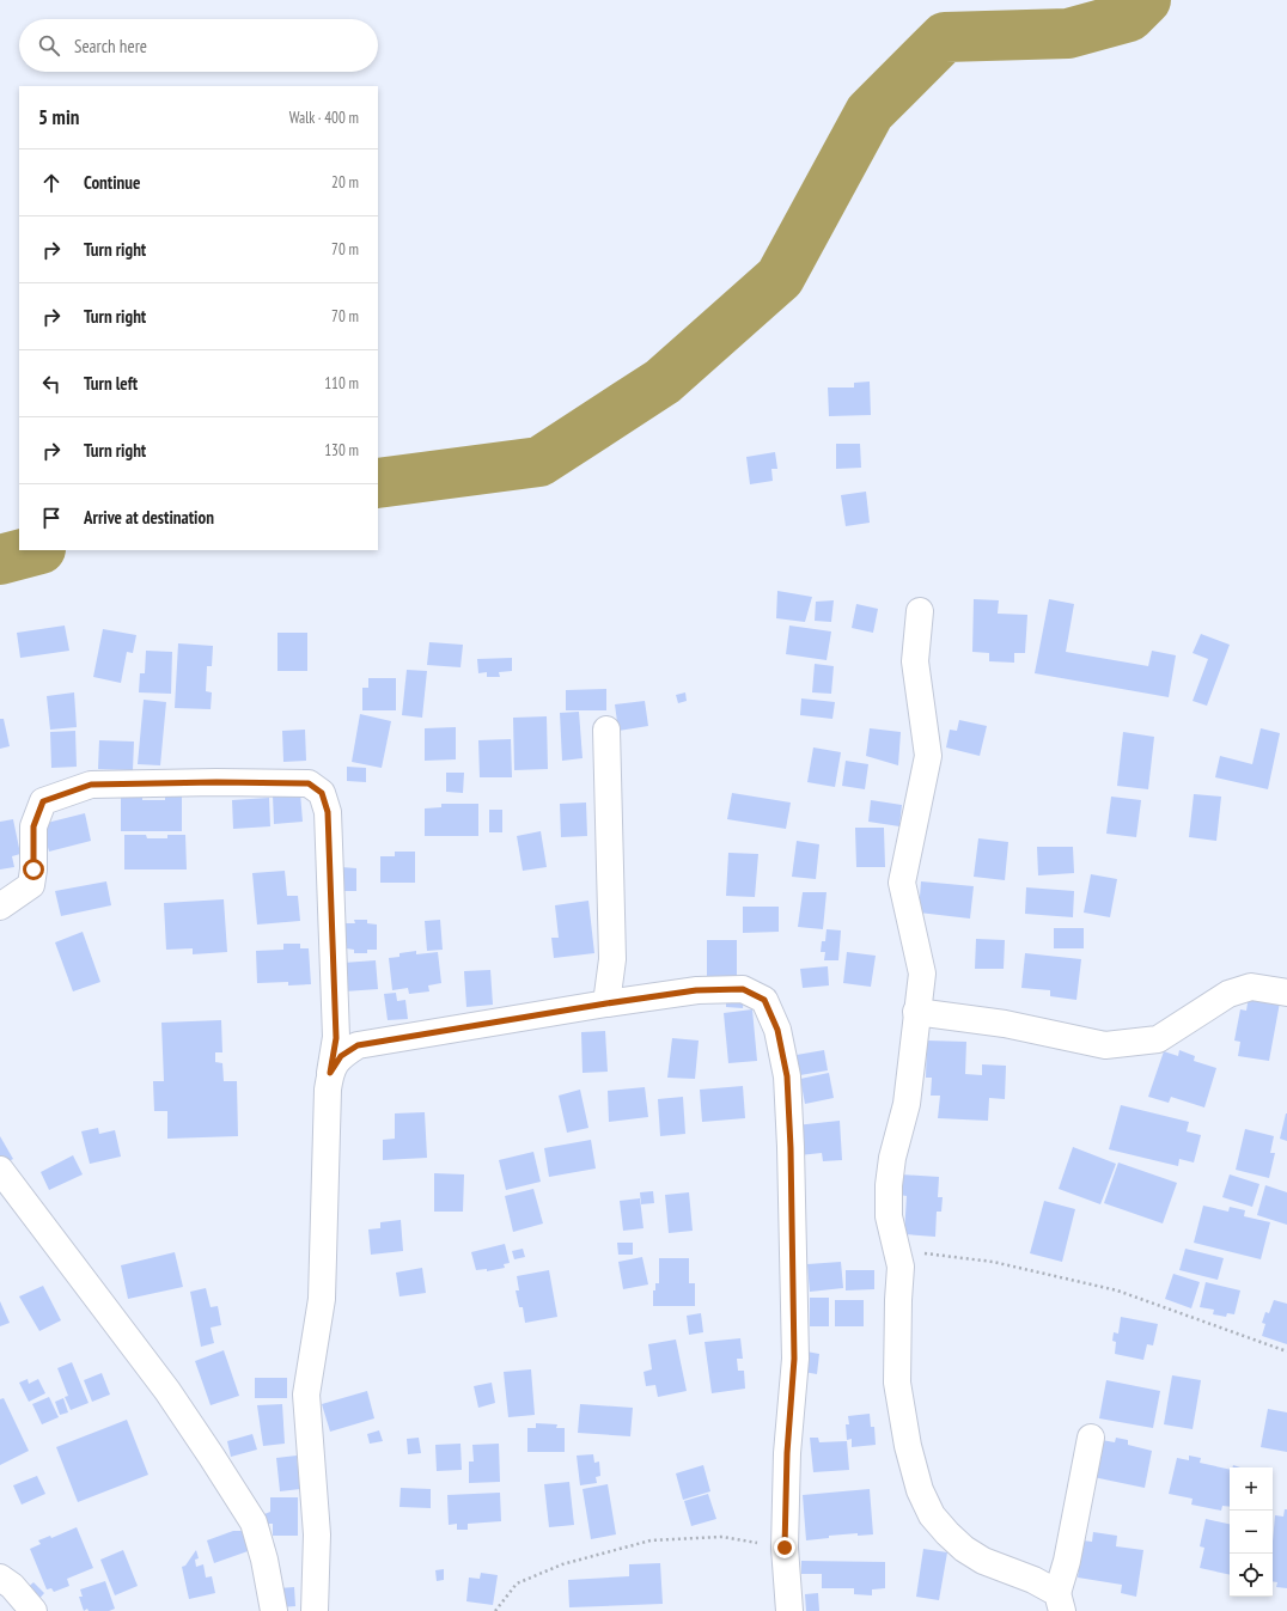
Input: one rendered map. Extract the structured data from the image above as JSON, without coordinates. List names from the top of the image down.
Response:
{
  "page": {
    "search": "Search here",
    "heading": ["5 min", "Walk · 400 m"],
    "list": [
      ["Continue", "20 m"],
      ["Turn right", "70 m"],
      ["Turn right", "70 m"],
      ["Turn left", "110 m"],
      ["Turn right", "130 m"],
      "Arrive at destination"
    ],
    "map_buttons": ["+", "−"]
  }
}
